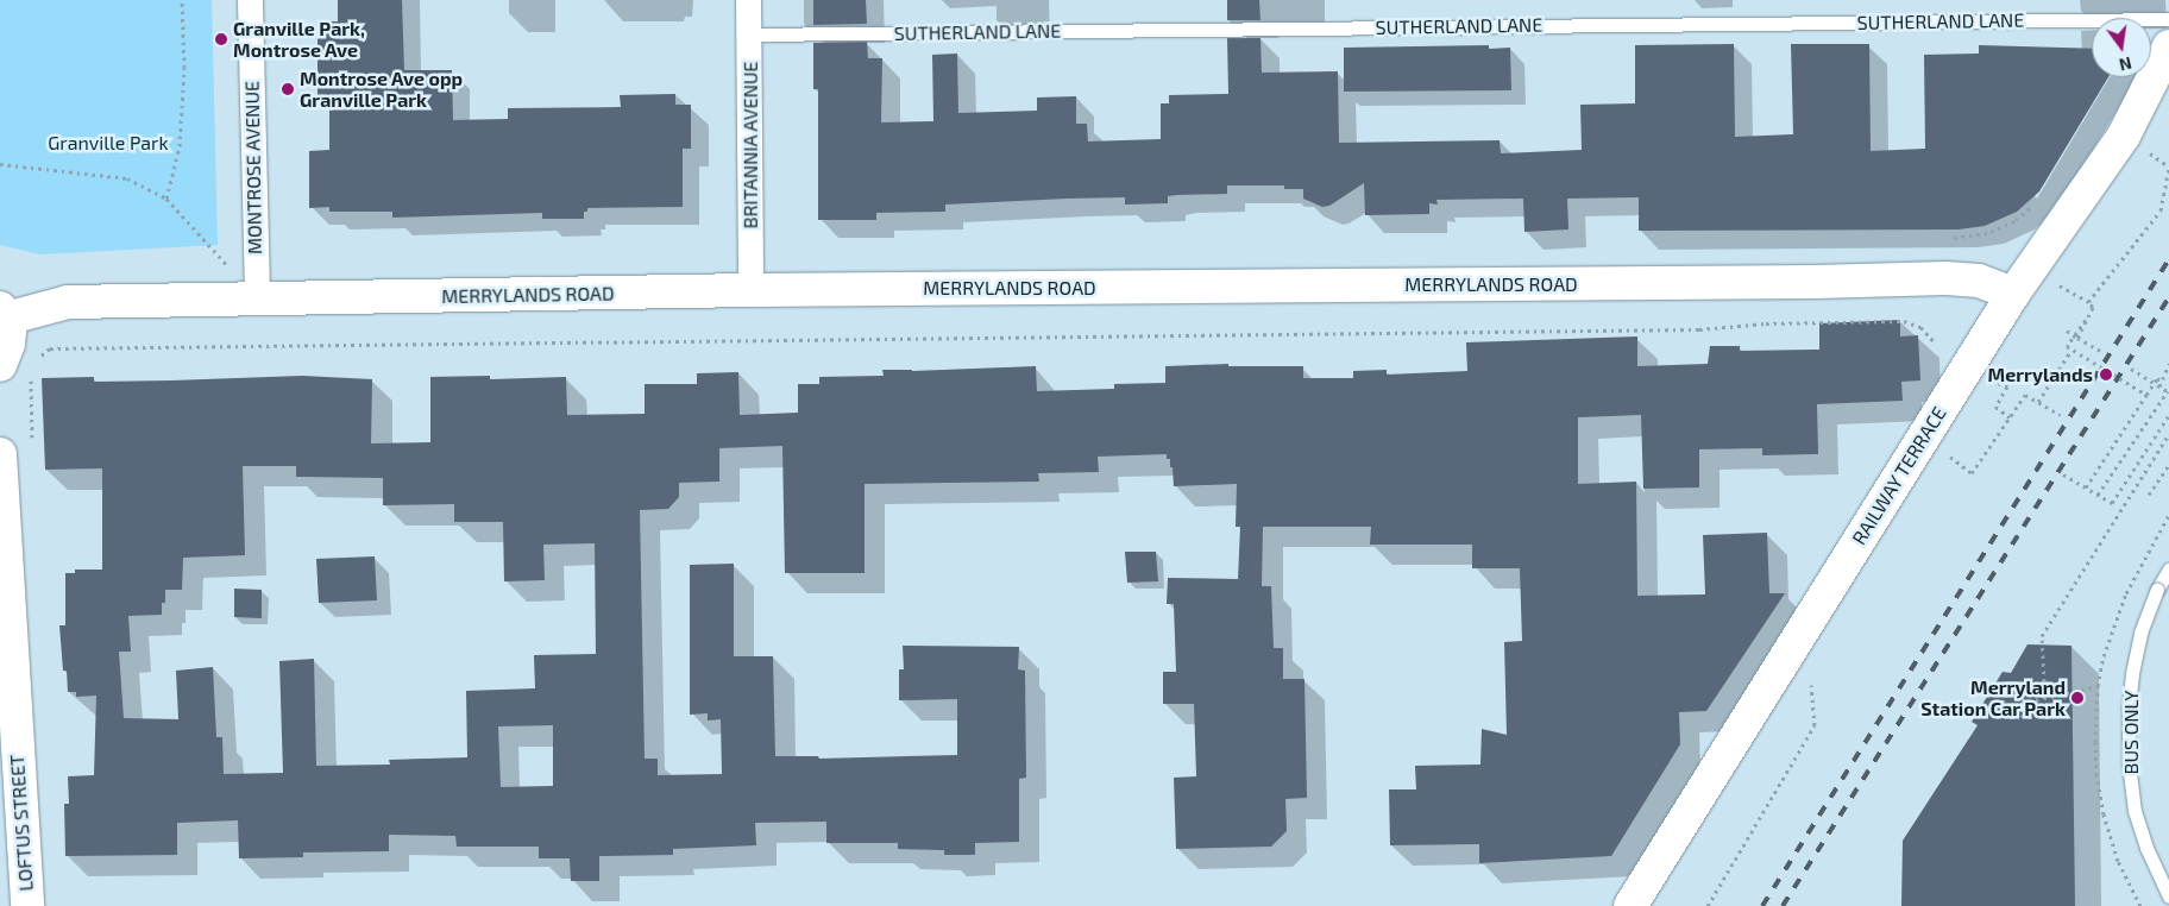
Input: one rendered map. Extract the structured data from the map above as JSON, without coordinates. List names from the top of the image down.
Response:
{
  "streets": {
    "main road": ["MERRYLANDS ROAD", "RAILWAY TERRACE", "LOFTUS STREET"],
    "street": ["BRITANNIA AVENUE", "MONTROSE AVENUE"],
    "lane": ["SUTHERLAND LANE", "BUS ONLY"]
  },
  "crossings": [
    ["SUTHERLAND LANE", "BRITANNIA AVENUE"],
    ["BRITANNIA AVENUE", "MERRYLANDS ROAD"],
    ["MONTROSE AVENUE", "MERRYLANDS ROAD"],
    ["MERRYLANDS ROAD", "RAILWAY TERRACE"]
  ],
  "parks": ["Granville Park"],
  "places": [
    "Granville Park, Montrose Ave",
    "Montrose Ave opp Granville Park",
    "Merrylands",
    "Merryland Station Car Park"
  ],
  "north": "bottom"
}
